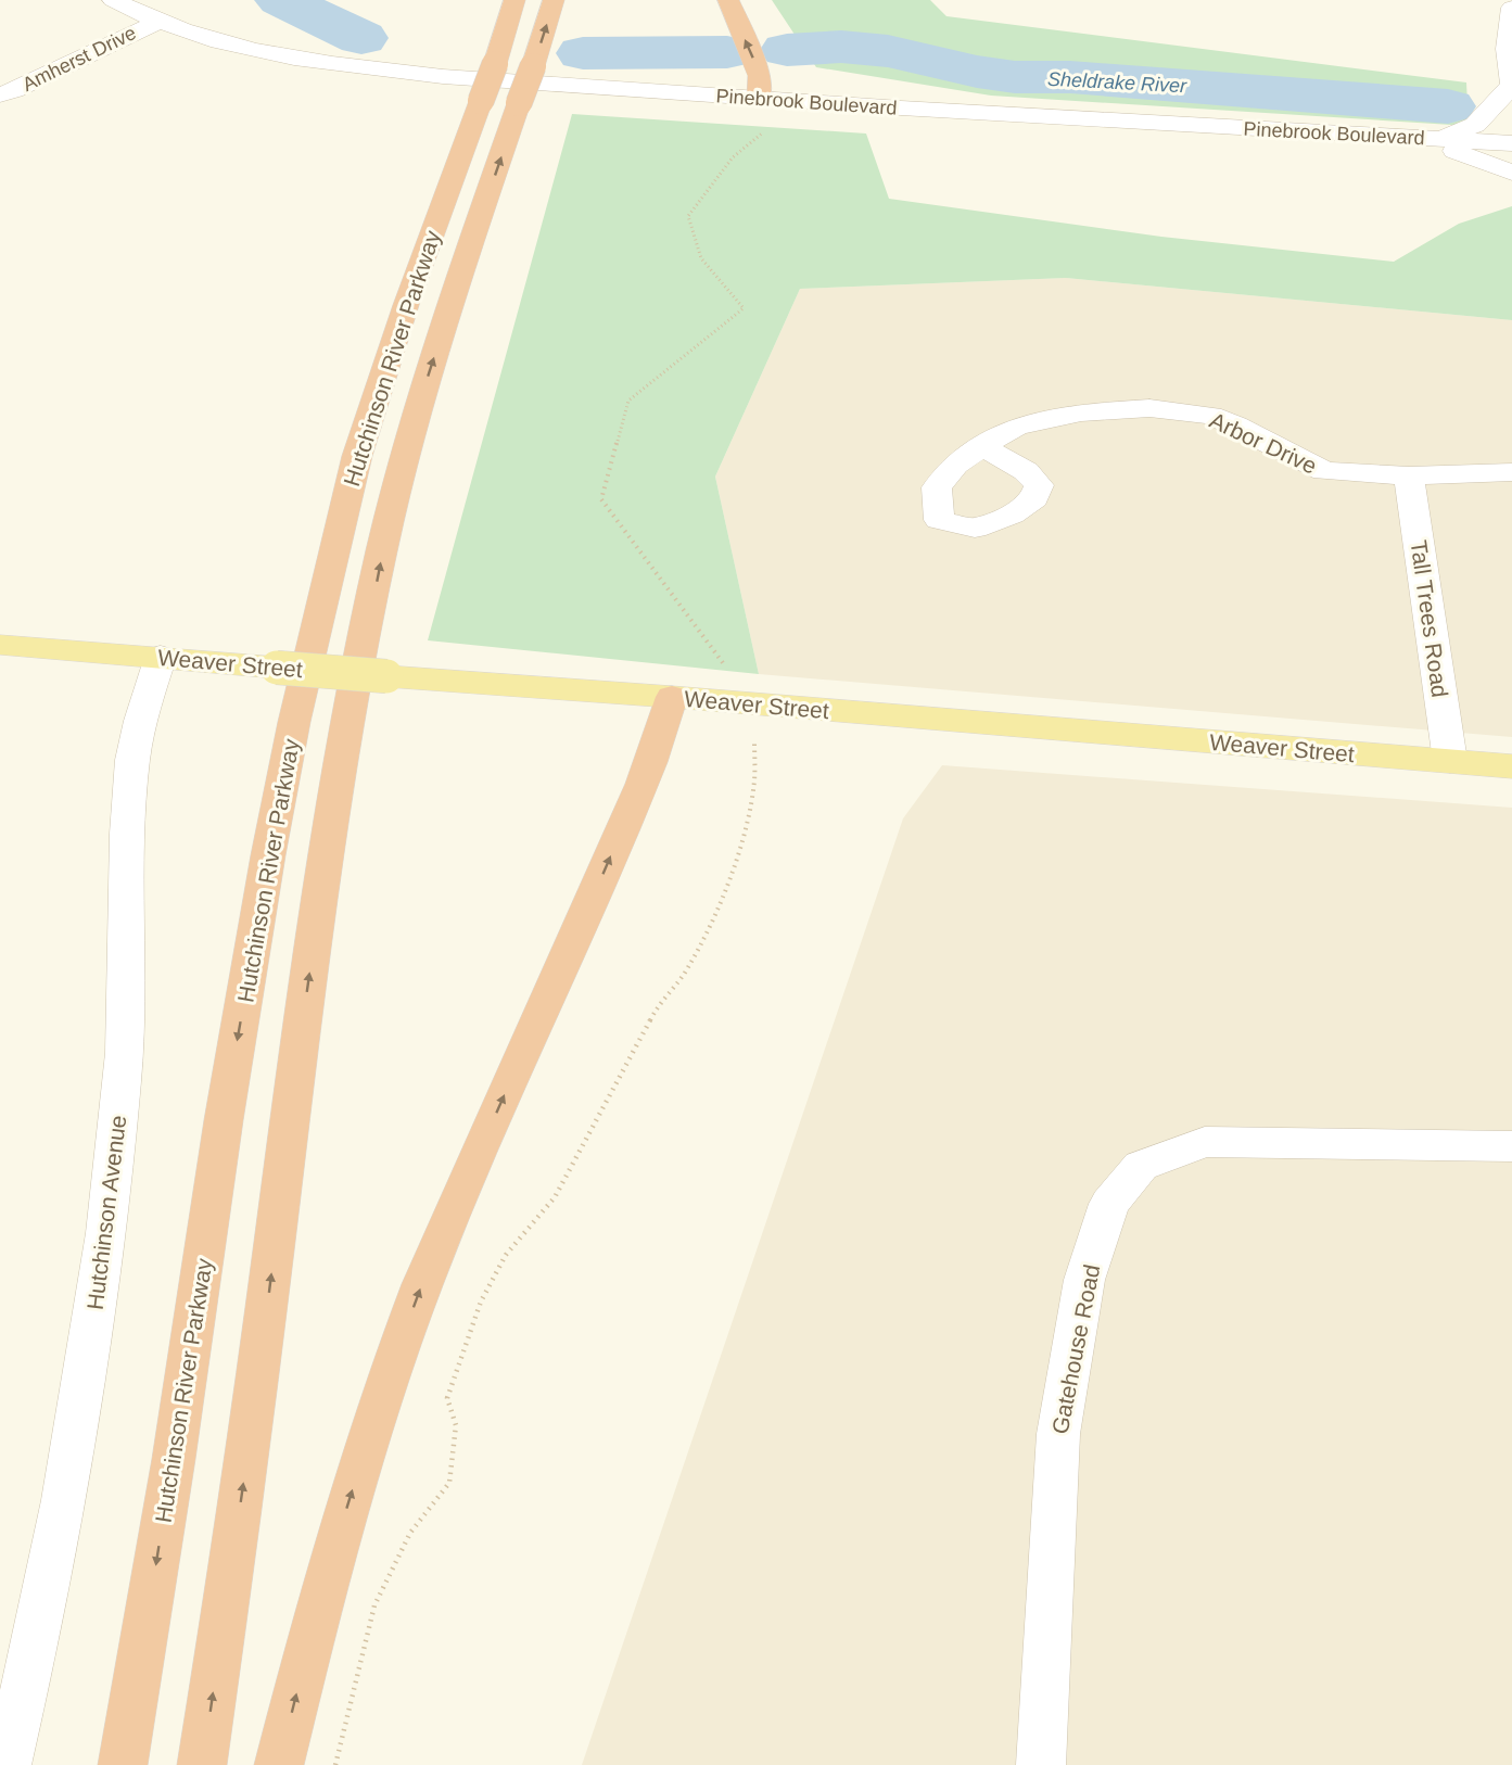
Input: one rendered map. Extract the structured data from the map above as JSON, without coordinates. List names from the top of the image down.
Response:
{
  "streets": {
    "highway": ["Hutchinson River Parkway"],
    "main road": ["Weaver Street"],
    "street": [
      "Amherst Drive",
      "Pinebrook Boulevard",
      "Arbor Drive",
      "Tall Trees Road",
      "Hutchinson Avenue",
      "Gatehouse Road"
    ]
  },
  "crossings": [
    ["Amherst Drive", "Pinebrook Boulevard"],
    ["Arbor Drive", "Tall Trees Road"],
    ["Tall Trees Road", "Weaver Street"],
    ["Weaver Street", "Hutchinson Avenue"]
  ],
  "water": ["Sheldrake River"]
}
